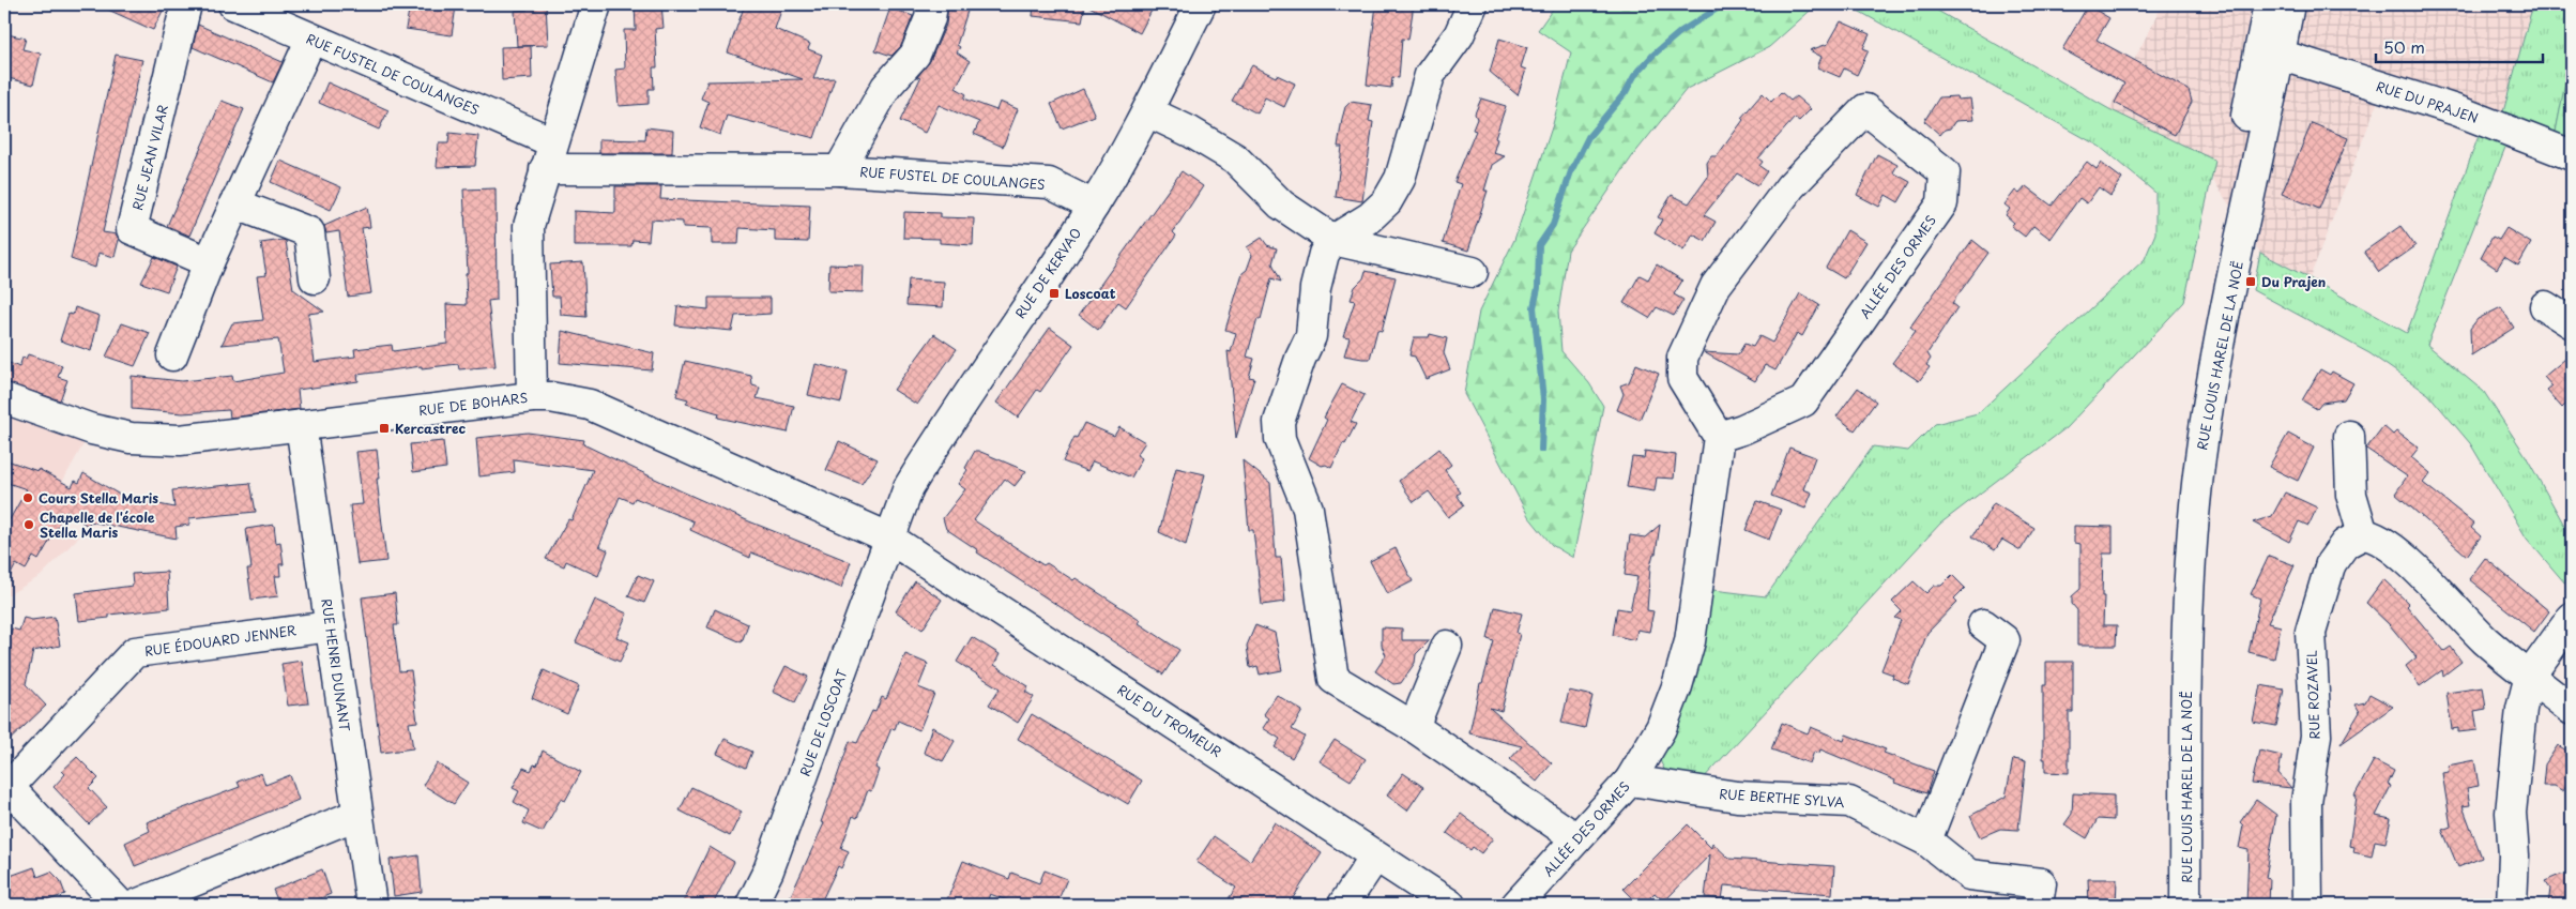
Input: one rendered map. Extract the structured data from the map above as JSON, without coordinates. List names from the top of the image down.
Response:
{
  "streets": {
    "street": [
      "RUE FUSTEL DE COULANGES",
      "RUE DU PRAJEN",
      "RUE JEAN VILAR",
      "ALLÉE DES ORMES",
      "RUE DE KERVAO",
      "RUE LOUIS HAREL DE LA NOË",
      "RUE DE BOHARS",
      "RUE ÉDOUARD JENNER",
      "RUE HENRI DUNANT",
      "RUE ROZAVEL",
      "RUE DU TROMEUR",
      "RUE DE LOSCOAT",
      "RUE BERTHE SYLVA"
    ]
  },
  "crossings": [
    ["RUE FUSTEL DE COULANGES", "RUE DE KERVAO"],
    ["RUE DU PRAJEN", "RUE LOUIS HAREL DE LA NOË"],
    ["ALLÉE DES ORMES", "RUE BERTHE SYLVA"],
    ["RUE DE KERVAO", "RUE DE BOHARS"],
    ["RUE DE KERVAO", "RUE DU TROMEUR"],
    ["RUE DE KERVAO", "RUE DE LOSCOAT"],
    ["RUE DE BOHARS", "RUE HENRI DUNANT"],
    ["RUE DE BOHARS", "RUE DU TROMEUR"],
    ["RUE DE BOHARS", "RUE DE LOSCOAT"],
    ["RUE ÉDOUARD JENNER", "RUE HENRI DUNANT"],
    ["RUE DU TROMEUR", "RUE DE LOSCOAT"]
  ],
  "places": {
    "transit": ["Du Prajen", "Loscoat", "Kercastrec"],
    "other": ["Cours Stella Maris", "Chapelle de l'école Stella Maris"]
  },
  "scale_bar": "50 m"
}
